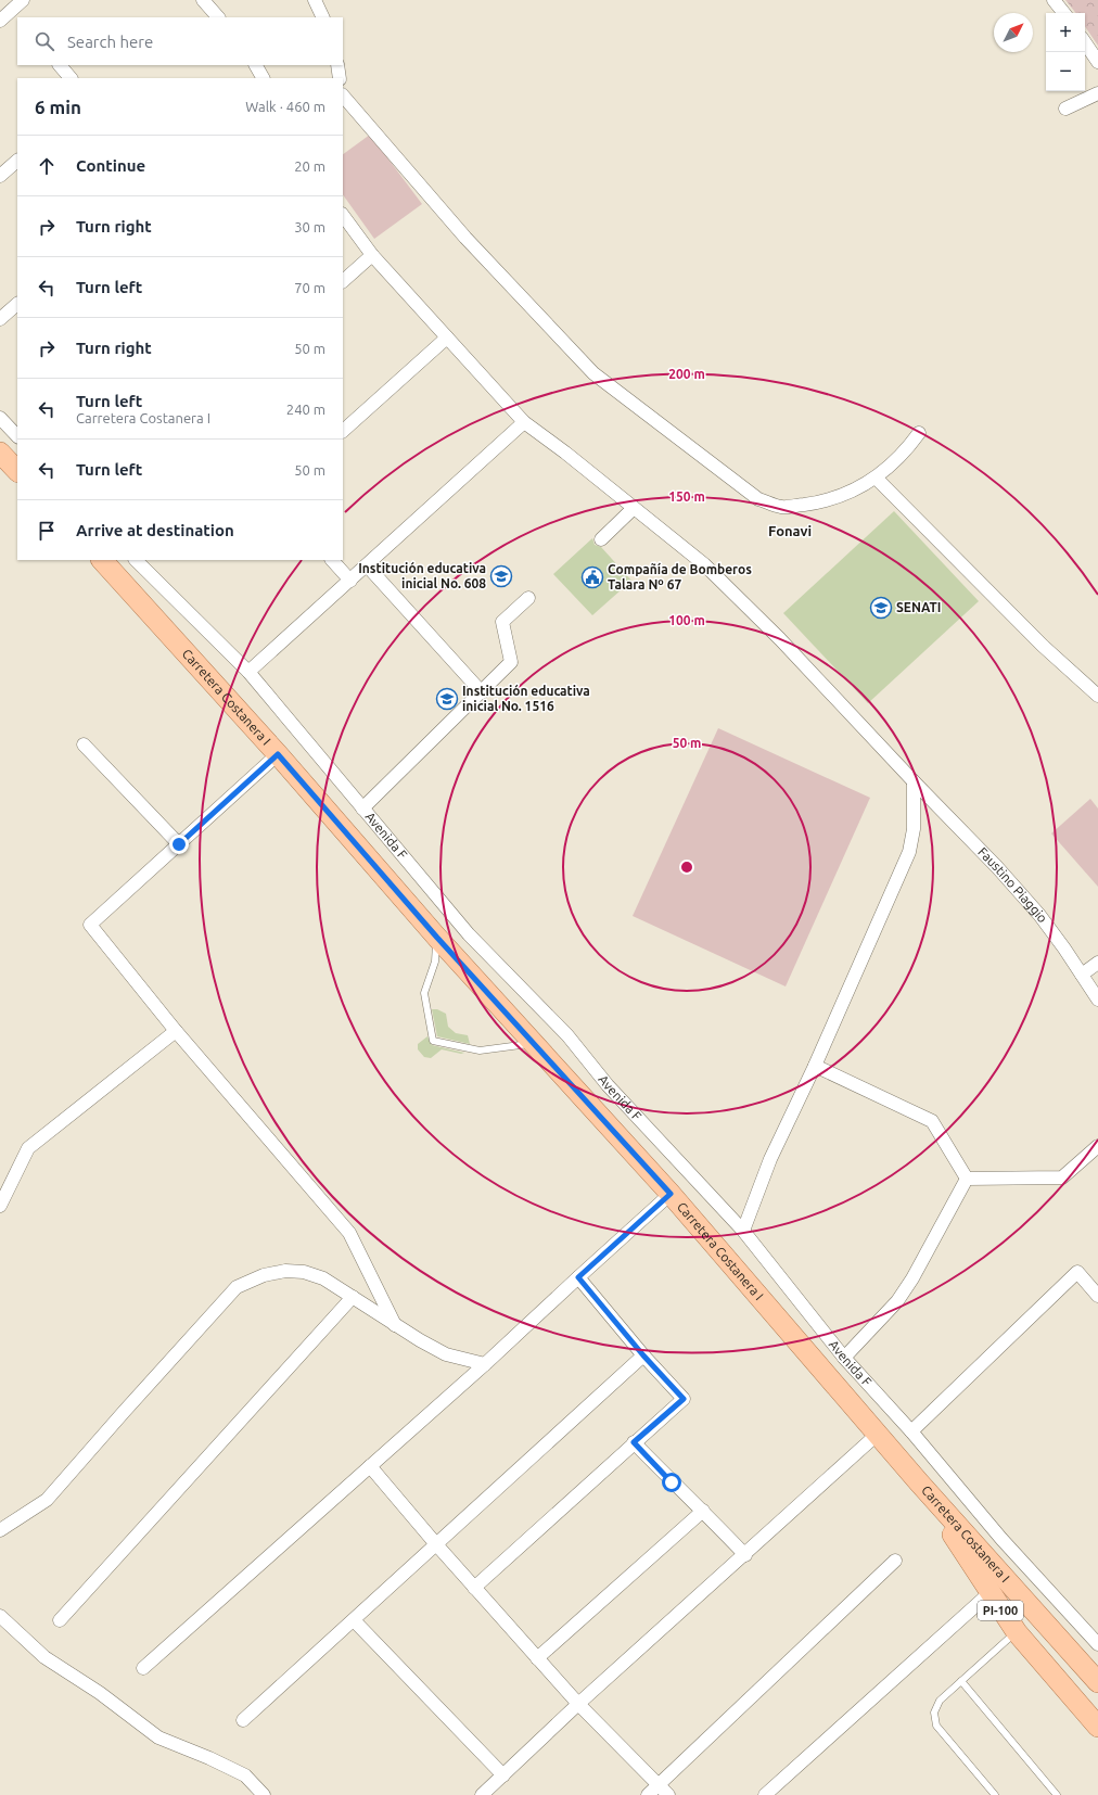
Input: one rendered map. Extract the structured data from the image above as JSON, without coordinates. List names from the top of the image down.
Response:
{
  "streets": {
    "main road": ["Carretera Costanera I", "PI-100"],
    "street": ["Avenida F", "Faustino Piaggio"]
  },
  "districts": ["Fonavi"],
  "places": {
    "school or university": ["Institución educativa inicial No. 608", "SENATI", "Institución educativa inicial No. 1516"],
    "public building": ["Compañía de Bomberos Talara Nº 67"]
  },
  "north": "top right",
  "page": {
    "map_buttons": ["+", "−"],
    "search": "Search here",
    "heading": ["6 min", "Walk · 460 m"],
    "list": [
      ["Continue", "20 m"],
      ["Turn right", "30 m"],
      ["Turn left", "70 m"],
      ["Turn right", "50 m"],
      ["Turn left", "Carretera Costanera I", "240 m"],
      ["Turn left", "50 m"],
      "Arrive at destination"
    ]
  },
  "rings": [
    "200 m",
    "150 m",
    "100 m",
    "50 m"
  ]
}
